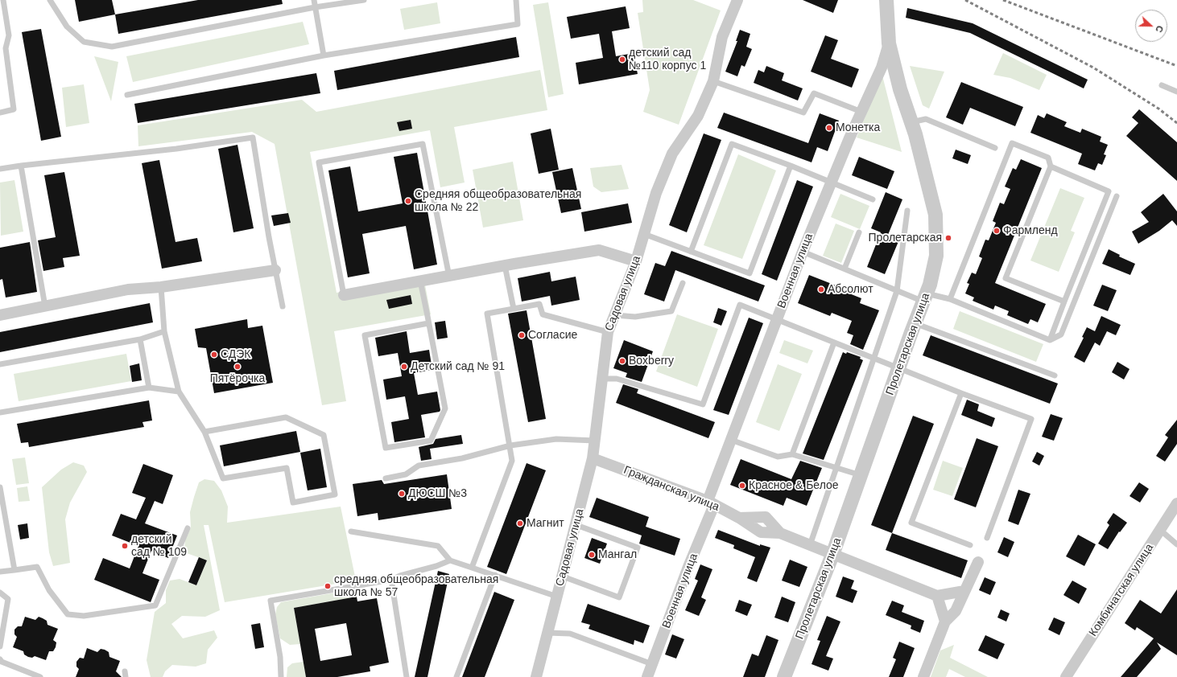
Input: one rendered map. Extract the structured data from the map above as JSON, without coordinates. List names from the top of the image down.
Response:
{
  "streets": {
    "street": [
      "Военная улица",
      "Садовая улица",
      "Пролетарская улица",
      "Гражданская улица",
      "Комбинатская улица"
    ]
  },
  "crossings": [
    ["Военная улица", "Пролетарская улица"],
    ["Военная улица", "Гражданская улица"],
    ["Садовая улица", "Гражданская улица"],
    ["Пролетарская улица", "Гражданская улица"]
  ],
  "places": [
    "детский сад №110 корпус 1",
    "Монетка",
    "Средняя общеобразовательная школа № 22",
    "Фармленд",
    "Пролетарская",
    "Абсолют",
    "Согласие",
    "СДЭК",
    "Boxberry",
    "Пятёрочка",
    "Детский сад № 91",
    "Красное & Белое",
    "ДЮСШ №3",
    "Магнит",
    "детский сад № 109",
    "Мангал",
    "средняя общеобразовательная школа № 57"
  ],
  "north": "right"
}
